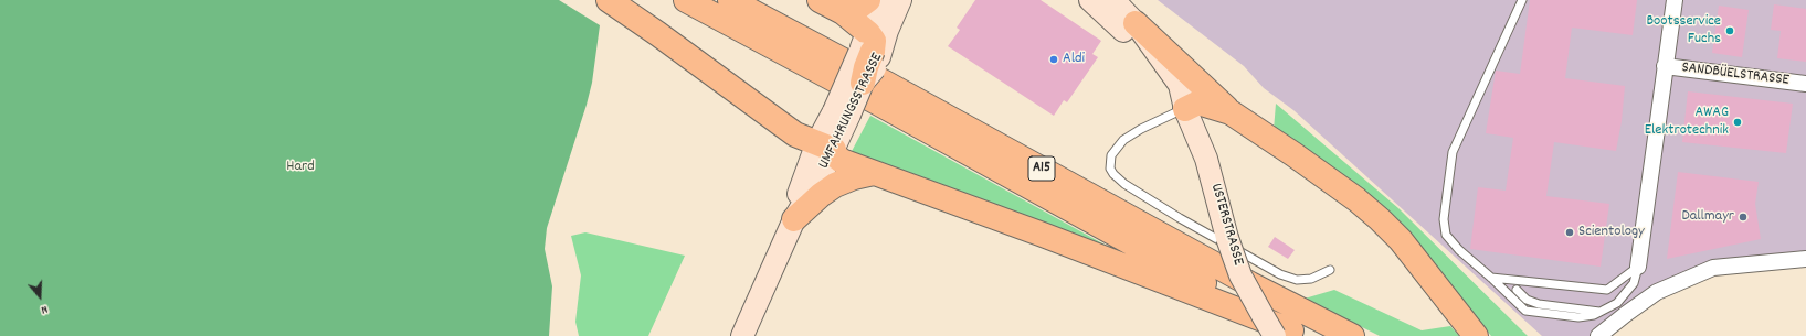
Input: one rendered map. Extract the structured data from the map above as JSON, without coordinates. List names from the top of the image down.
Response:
{
  "streets": {
    "highway": ["A15"],
    "main road": ["UMFAHRUNGSSTRASSE", "USTERSTRASSE"],
    "street": ["SANDBÜELSTRASSE"]
  },
  "crossings": [
    ["A15", "USTERSTRASSE"]
  ],
  "parks": ["Hard"],
  "places": [
    "Bootsservice Fuchs",
    "Aldi",
    "AWAG Elektrotechnik",
    "Dallmayr",
    "Scientology"
  ],
  "north": "bottom"
}
